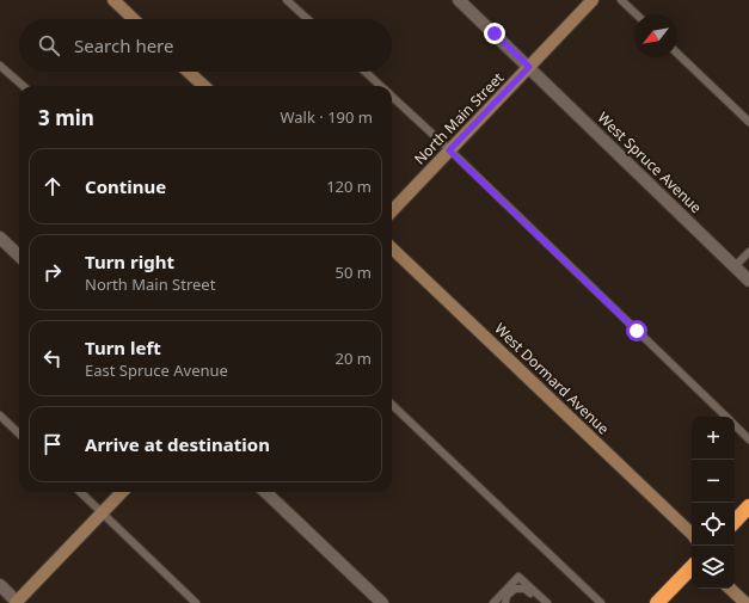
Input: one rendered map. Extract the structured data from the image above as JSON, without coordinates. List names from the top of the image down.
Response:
{
  "streets": {
    "street": ["North Main Street", "West Spruce Avenue", "West Dormard Avenue"]
  },
  "crossings": [
    ["North Main Street", "West Spruce Avenue"]
  ],
  "north": "bottom left",
  "page": {
    "search": "Search here",
    "heading": ["3 min", "Walk · 190 m"],
    "list": [
      ["Continue", "120 m"],
      ["Turn right", "North Main Street", "50 m"],
      ["Turn left", "East Spruce Avenue", "20 m"],
      "Arrive at destination"
    ],
    "map_buttons": ["+", "−"]
  }
}
